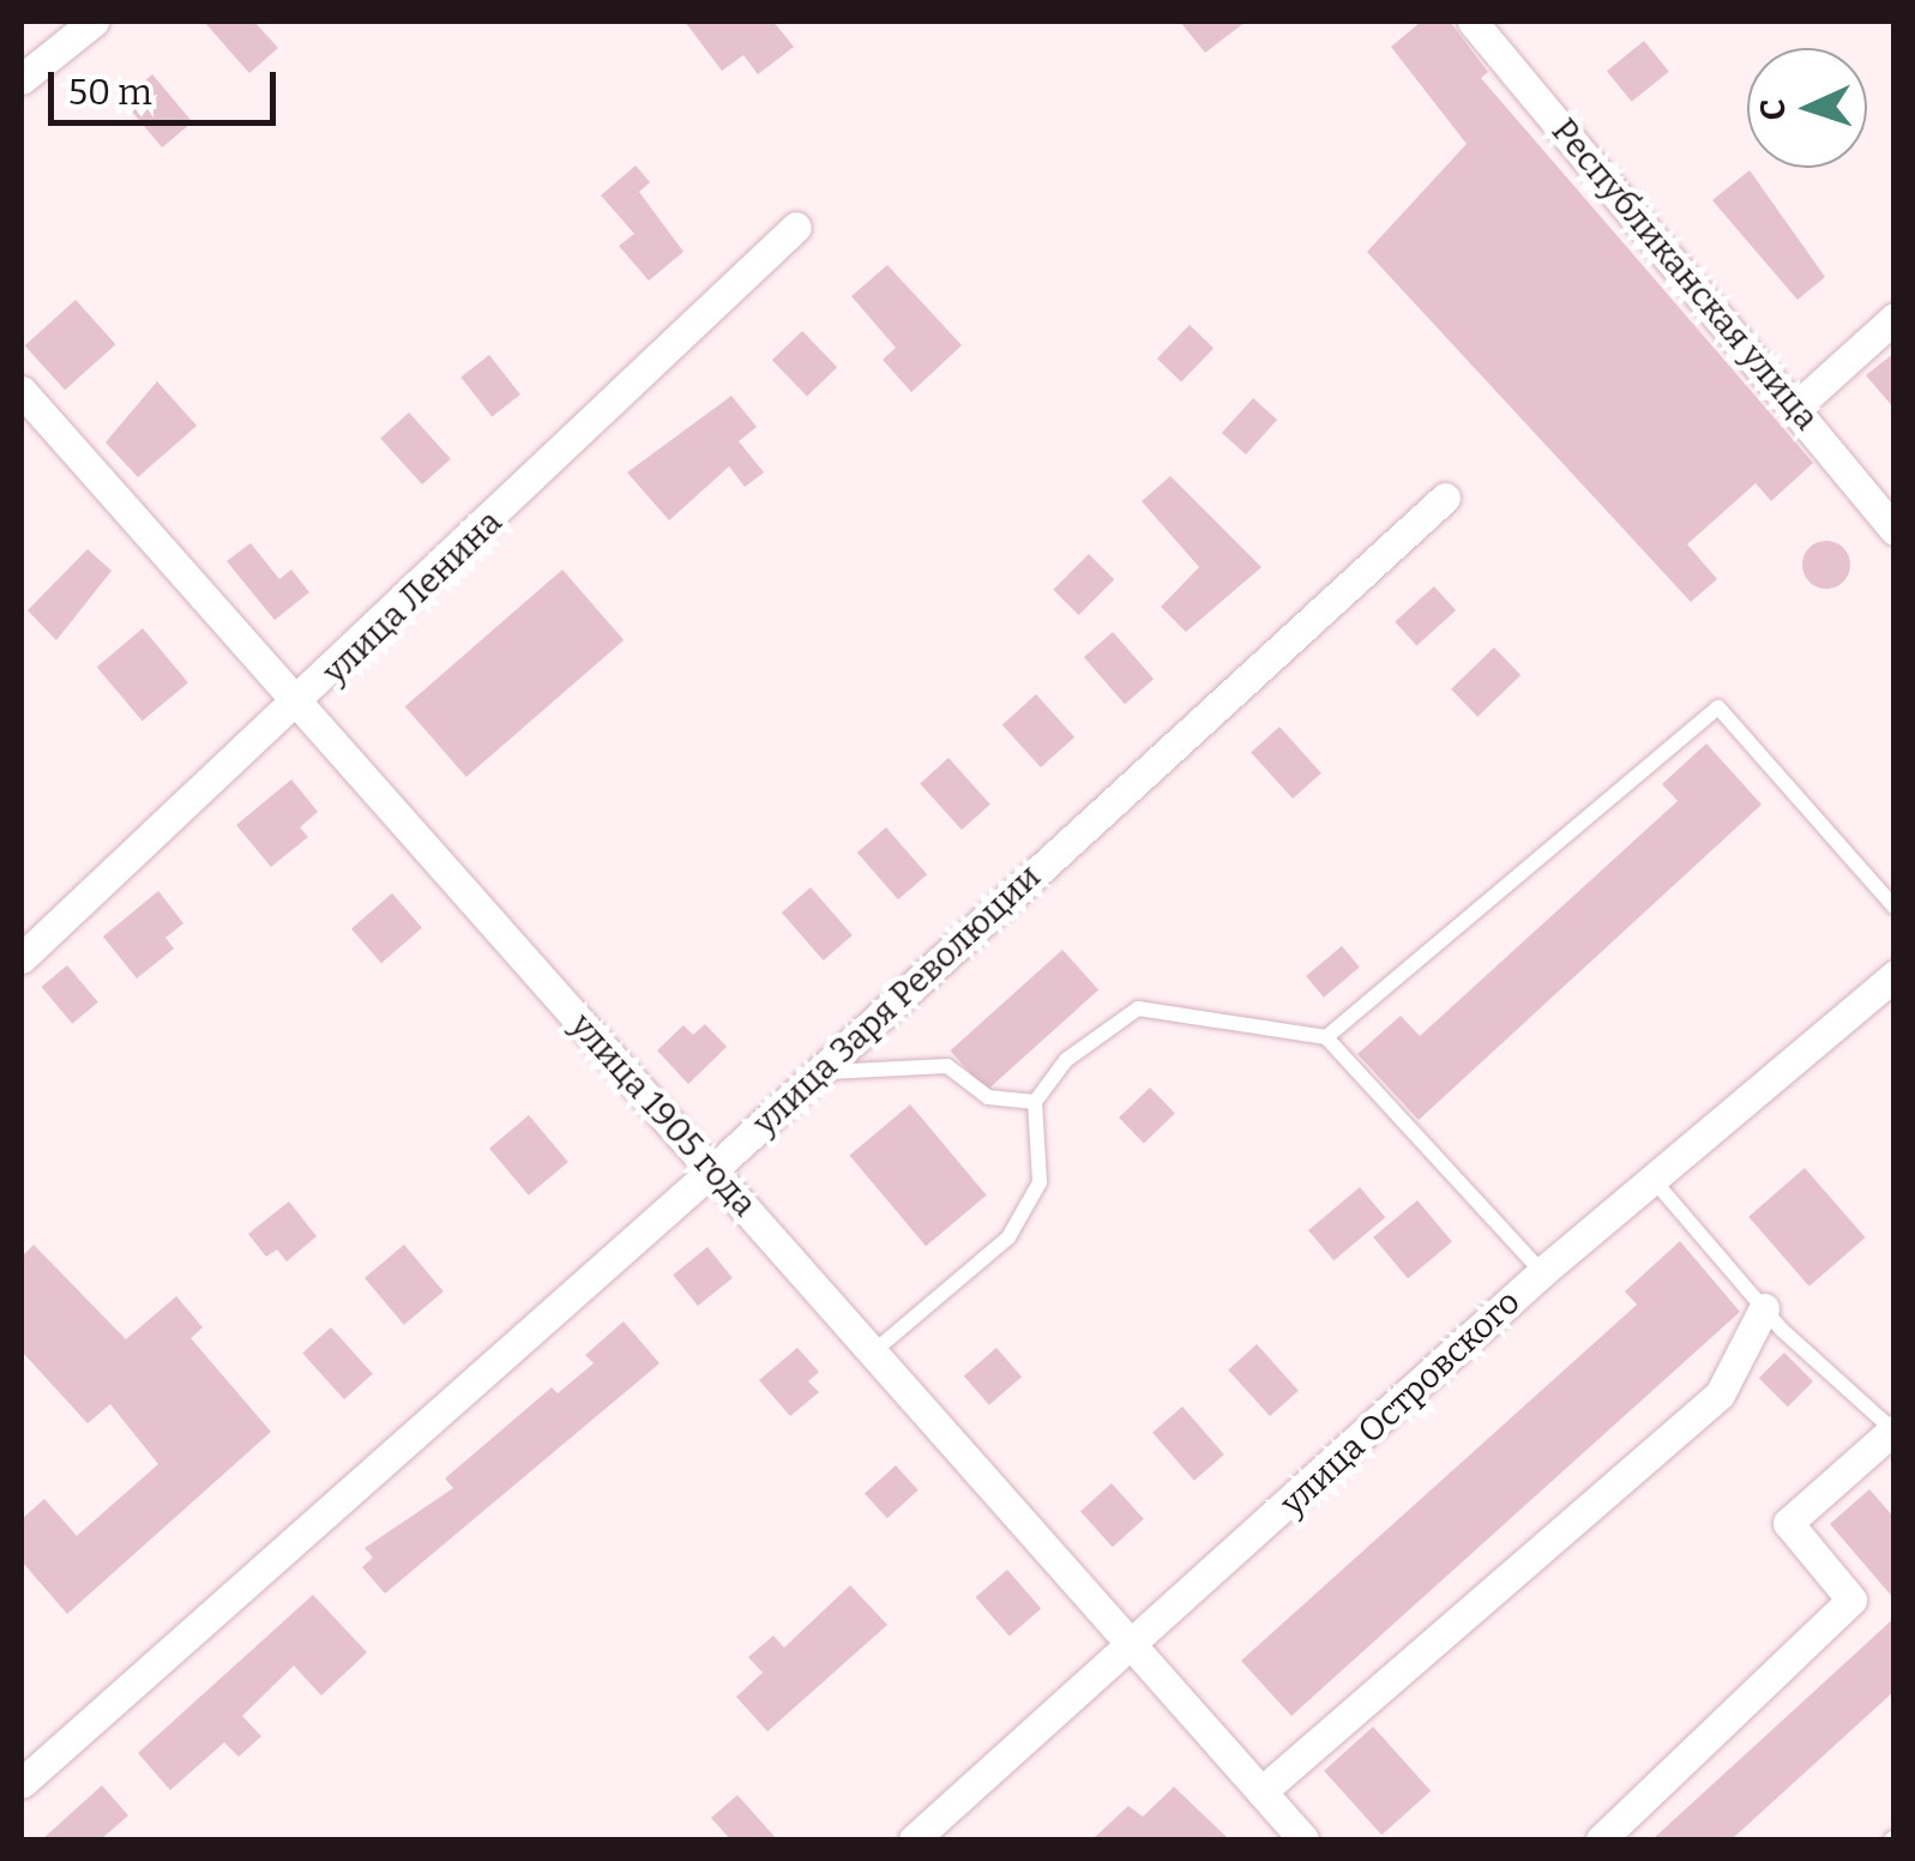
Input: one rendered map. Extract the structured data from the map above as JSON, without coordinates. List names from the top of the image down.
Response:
{
  "streets": {
    "street": [
      "Республиканская улица",
      "улица Ленина",
      "улица Заря Революции",
      "улица 1905 года",
      "улица Островского"
    ]
  },
  "crossings": [
    ["улица Ленина", "улица 1905 года"],
    ["улица Заря Революции", "улица 1905 года"],
    ["улица 1905 года", "улица Островского"]
  ],
  "scale_bar": "50 m",
  "north": "left"
}
